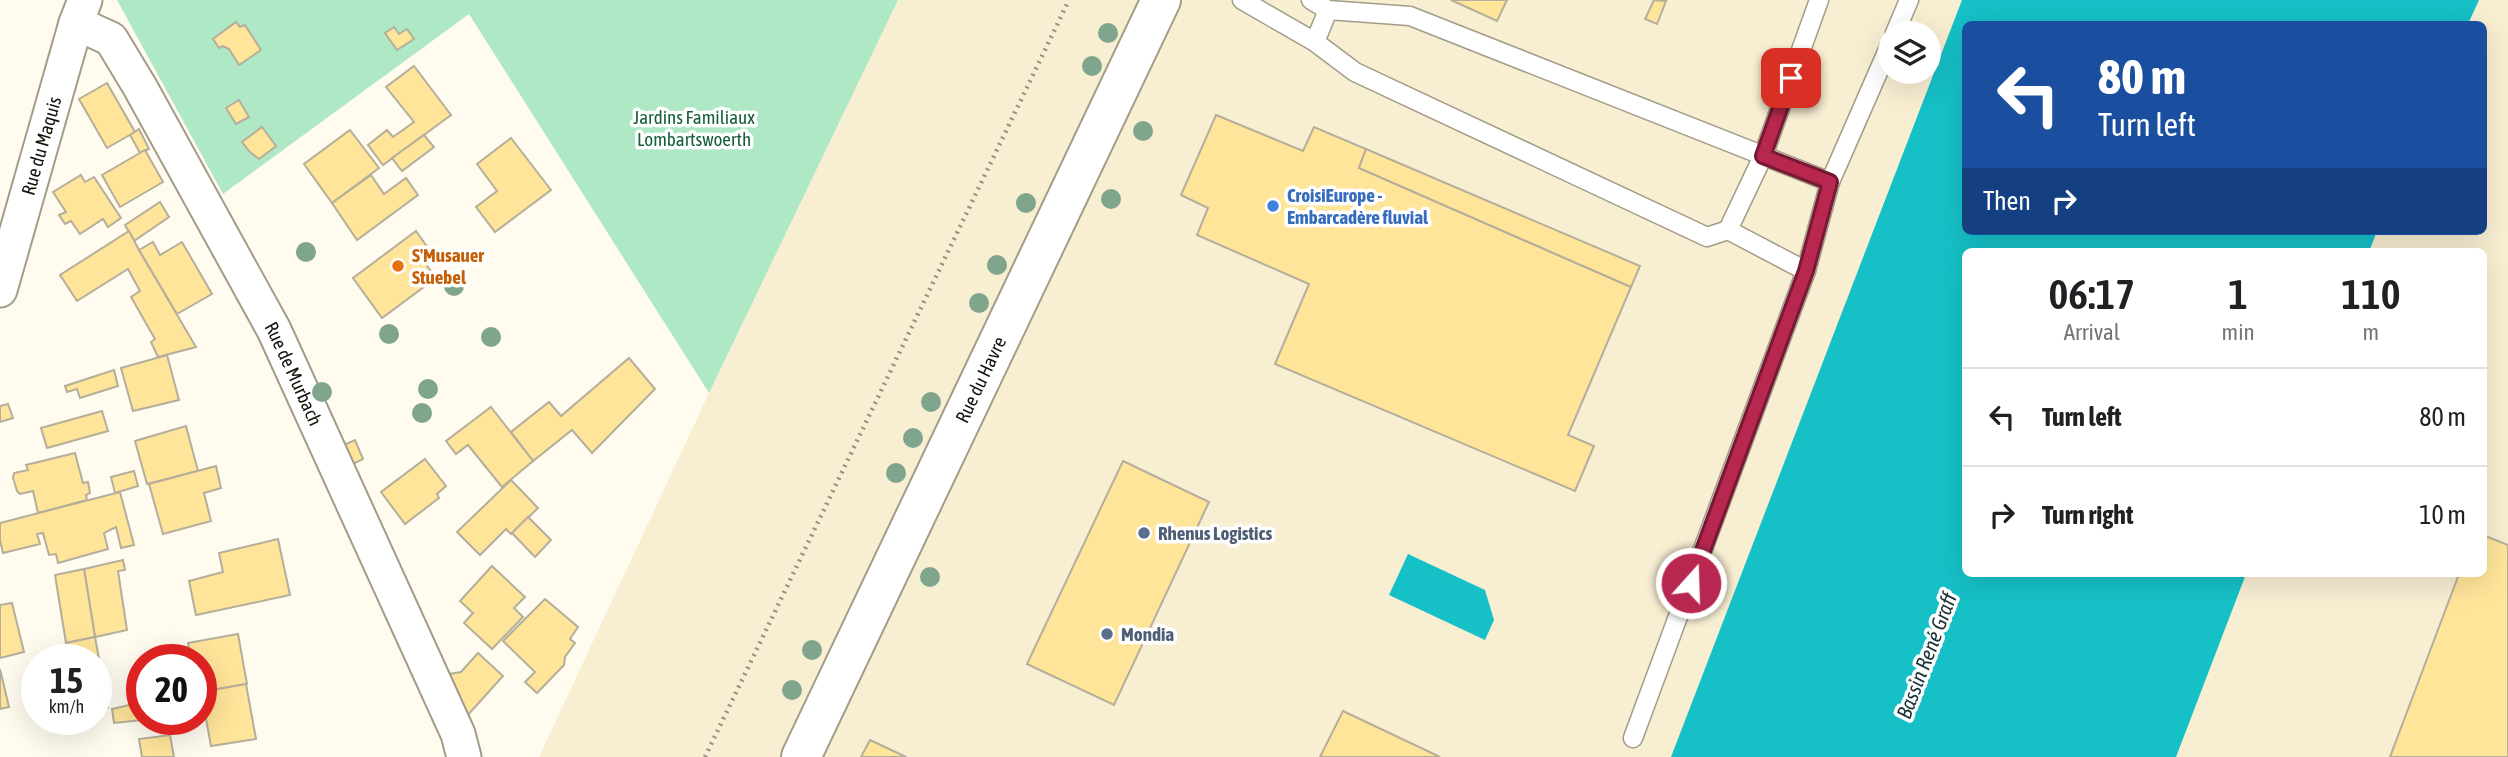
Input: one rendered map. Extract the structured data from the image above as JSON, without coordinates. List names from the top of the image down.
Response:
{
  "streets": {
    "main road": ["Rue du Havre"],
    "street": ["Rue du Maquis", "Rue de Murbach"]
  },
  "crossings": [
    ["Rue du Maquis", "Rue de Murbach"]
  ],
  "water": ["Bassin René Graff"],
  "parks": ["Jardins Familiaux Lombartswoerth"],
  "places": [
    "CroisiEurope - Embarcadère fluvial",
    "S'Musauer Stuebel",
    "Rhenus Logistics",
    "Mondia"
  ],
  "page": {
    "turn": ["80 m", "Turn left"],
    "then": "Then",
    "eta": [
      "06:17",
      "Arrival",
      "1",
      "min",
      "110",
      "m"
    ],
    "list": [
      {
        "name": "Turn left",
        "value": "80 m"
      },
      {
        "name": "Turn right",
        "value": "10 m"
      }
    ],
    "speed": "15 km/h",
    "limit": "20"
  }
}
